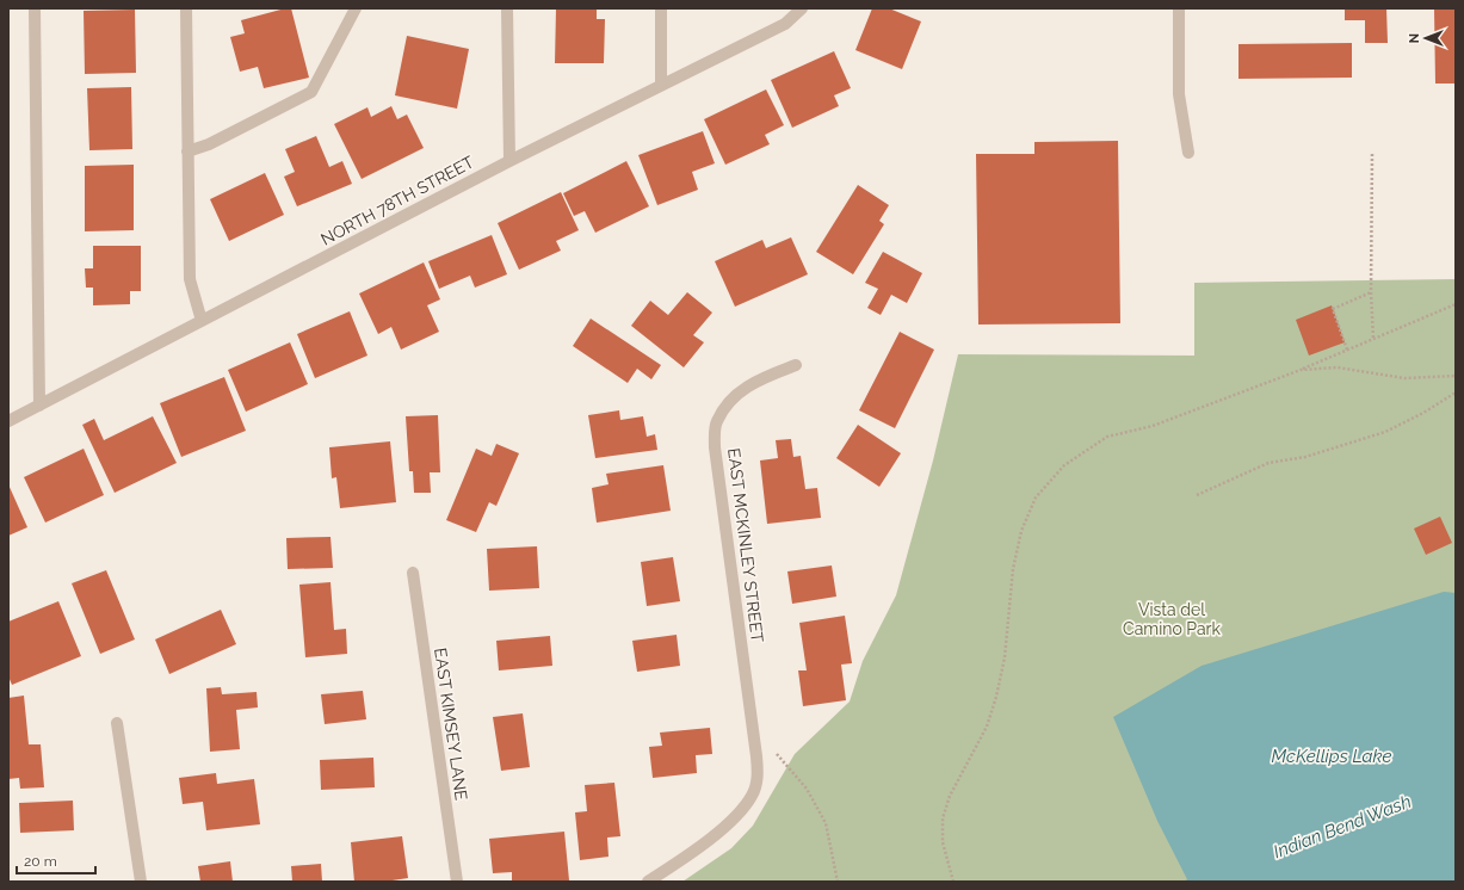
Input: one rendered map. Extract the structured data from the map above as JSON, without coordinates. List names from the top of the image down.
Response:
{
  "streets": {
    "street": ["NORTH 78TH STREET", "EAST MCKINLEY STREET", "EAST KIMSEY LANE"]
  },
  "water": ["McKellips Lake", "Indian Bend Wash"],
  "parks": ["Vista del Camino Park"],
  "scale_bar": "20 m",
  "north": "left"
}
